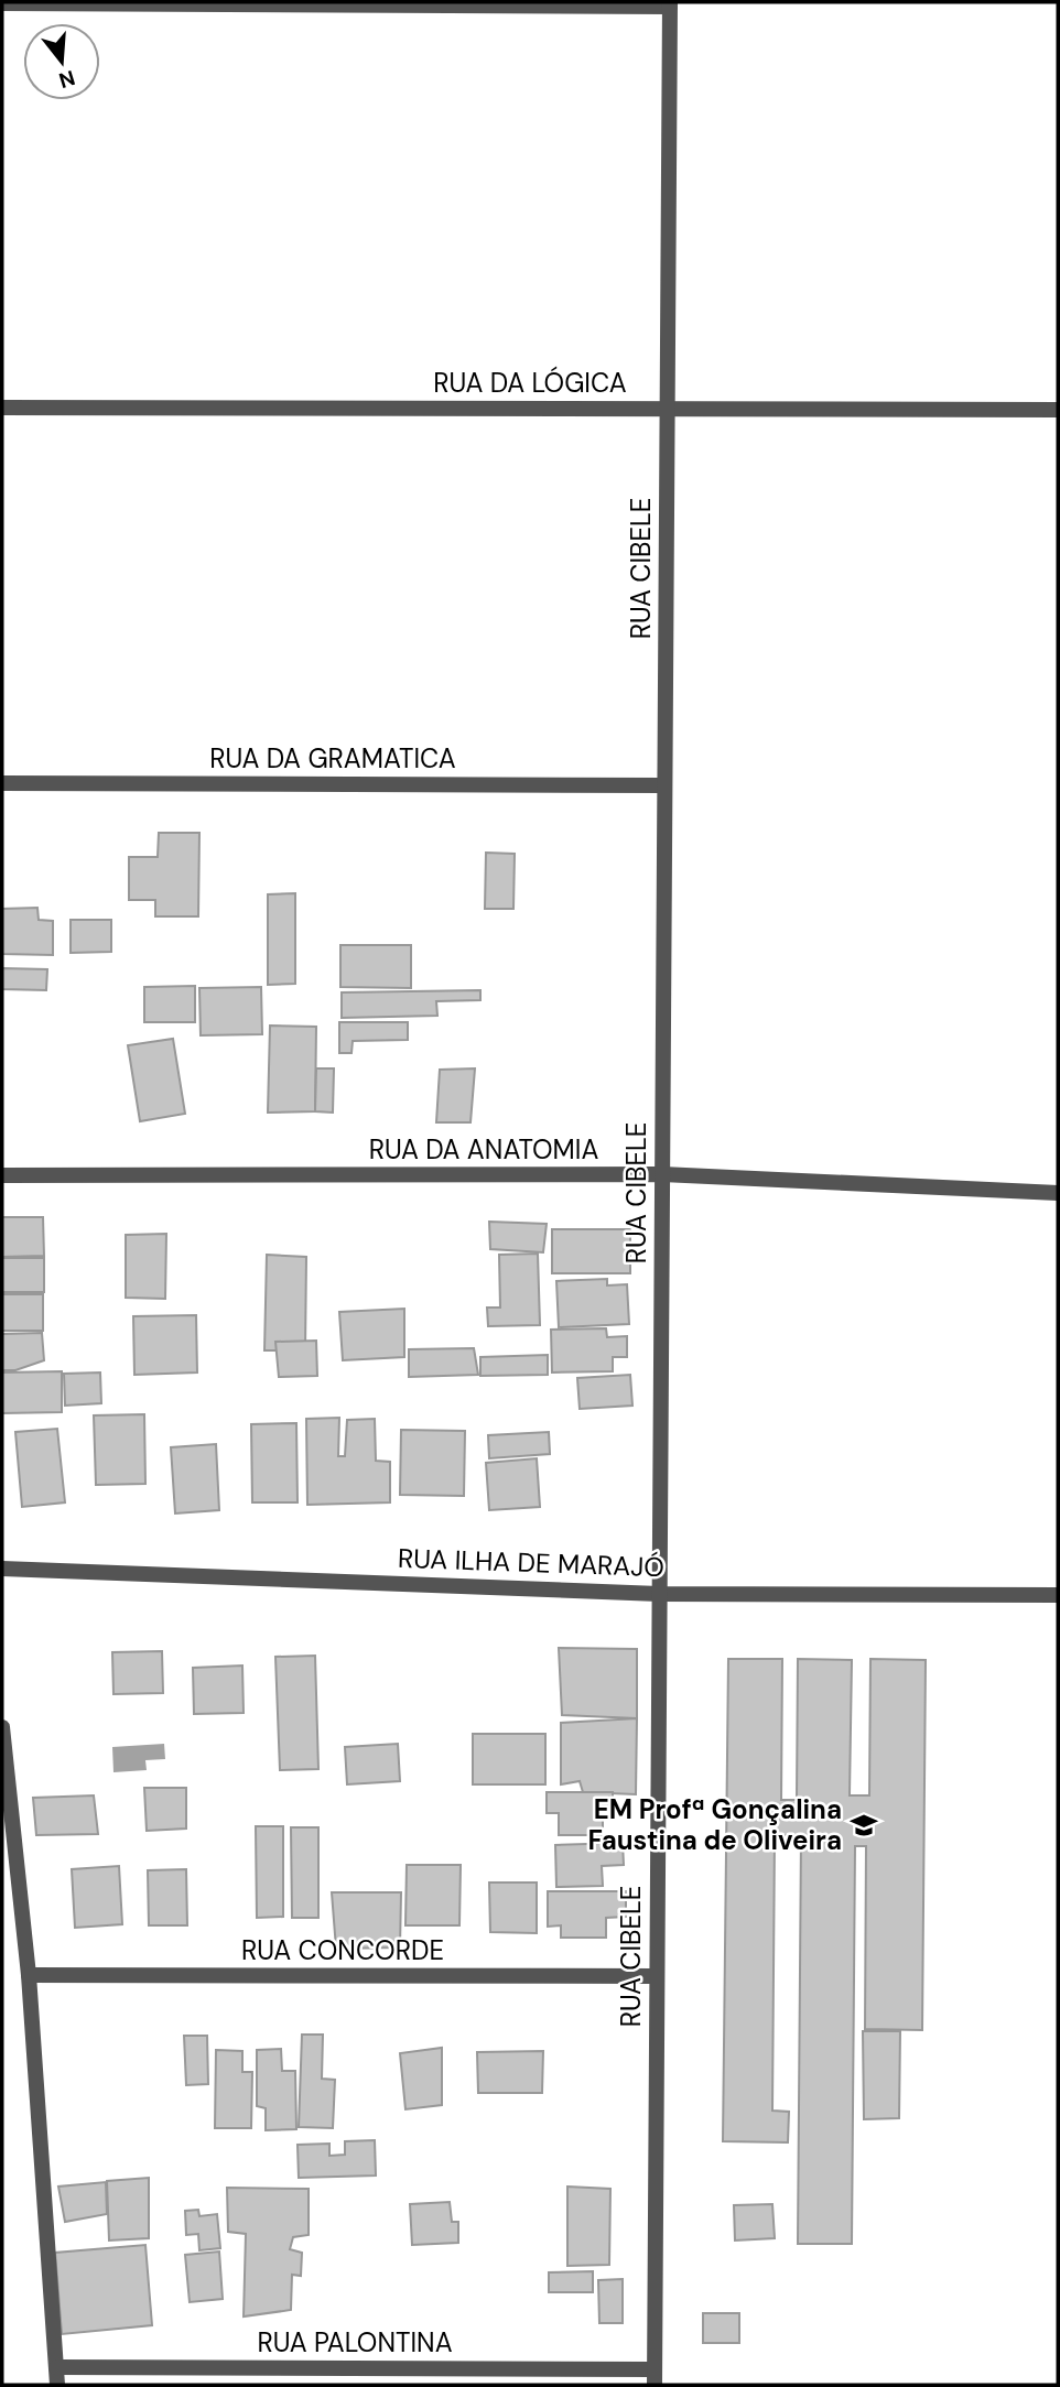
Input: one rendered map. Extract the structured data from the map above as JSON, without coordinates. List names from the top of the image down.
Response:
{
  "streets": {
    "street": [
      "RUA DA LÓGICA",
      "RUA CIBELE",
      "RUA DA GRAMATICA",
      "RUA DA ANATOMIA",
      "RUA ILHA DE MARAJÓ",
      "RUA CONCORDE",
      "RUA PALONTINA"
    ]
  },
  "crossings": [
    ["RUA DA LÓGICA", "RUA CIBELE"],
    ["RUA CIBELE", "RUA DA GRAMATICA"],
    ["RUA CIBELE", "RUA DA ANATOMIA"],
    ["RUA CIBELE", "RUA ILHA DE MARAJÓ"],
    ["RUA CIBELE", "RUA CONCORDE"],
    ["RUA CIBELE", "RUA PALONTINA"]
  ],
  "places": {
    "school or university": ["EM Profª Gonçalina Faustina de Oliveira"]
  },
  "north": "bottom"
}
